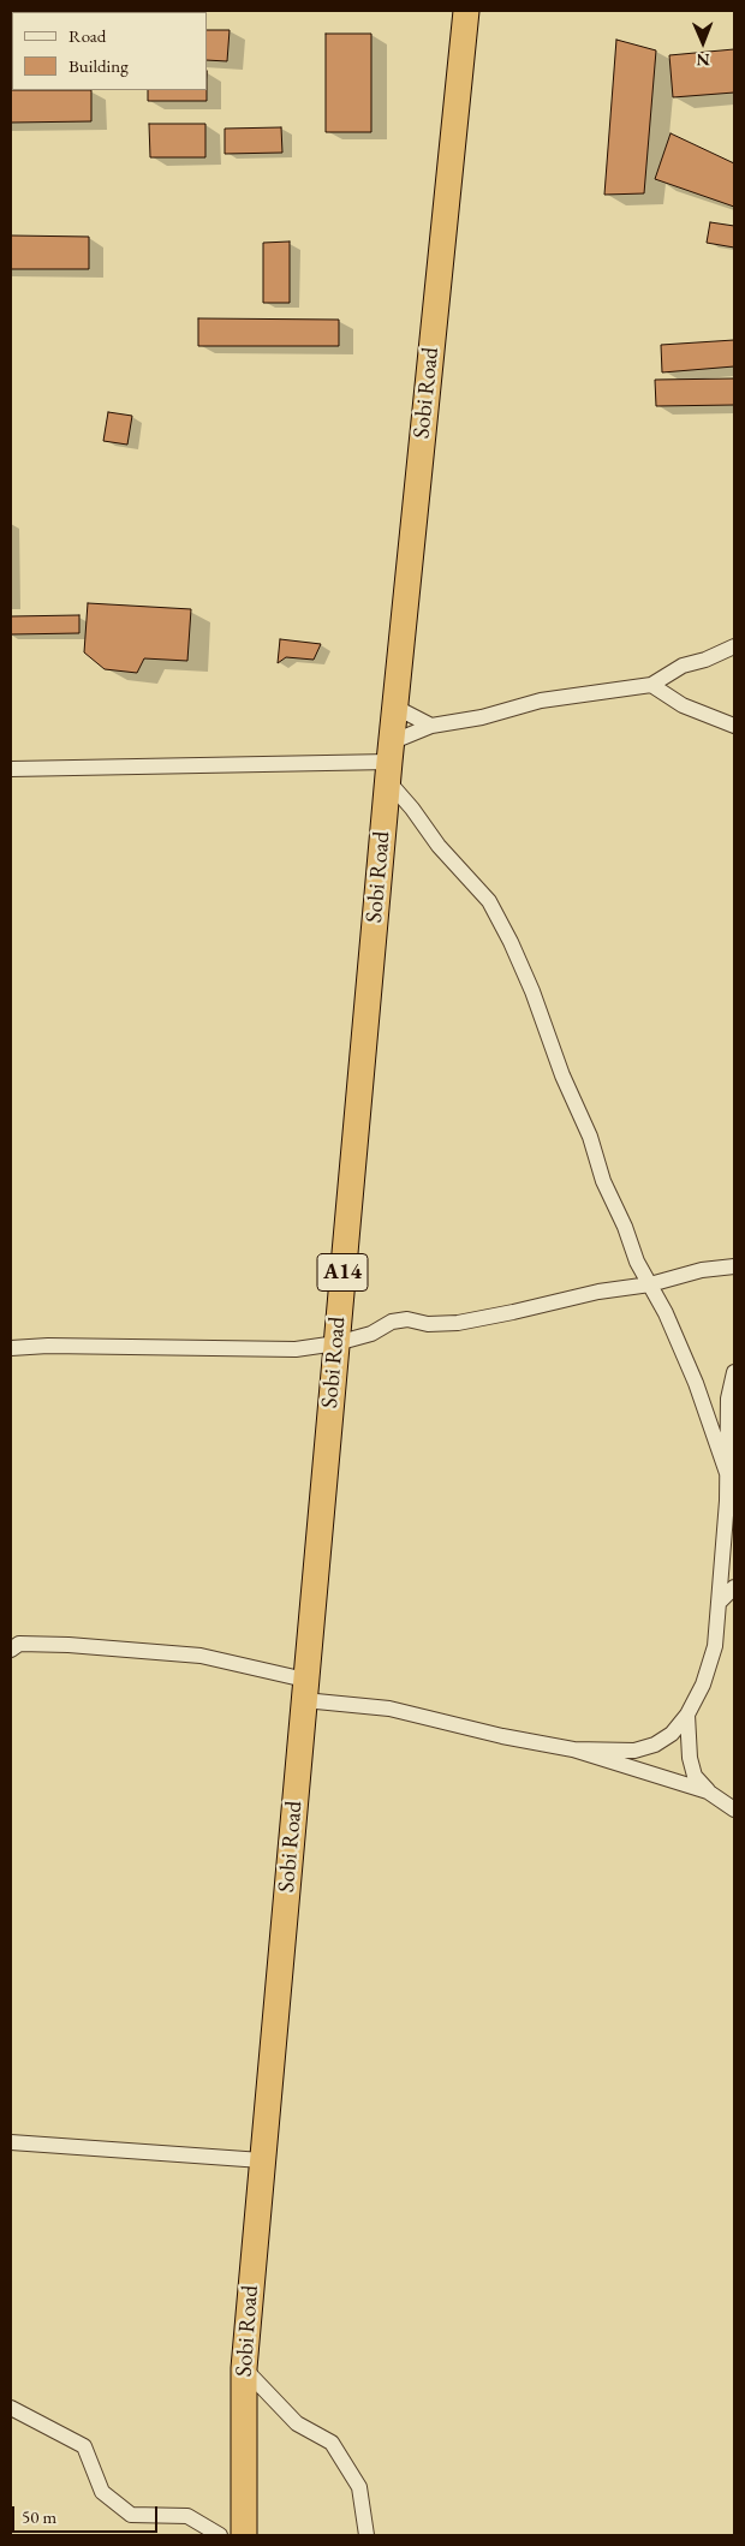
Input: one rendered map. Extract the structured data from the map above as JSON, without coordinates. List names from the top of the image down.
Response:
{
  "streets": {
    "highway": ["Sobi Road", "A14"]
  },
  "legend": ["Road", "Building"],
  "scale_bar": "50 m",
  "north": "bottom"
}
